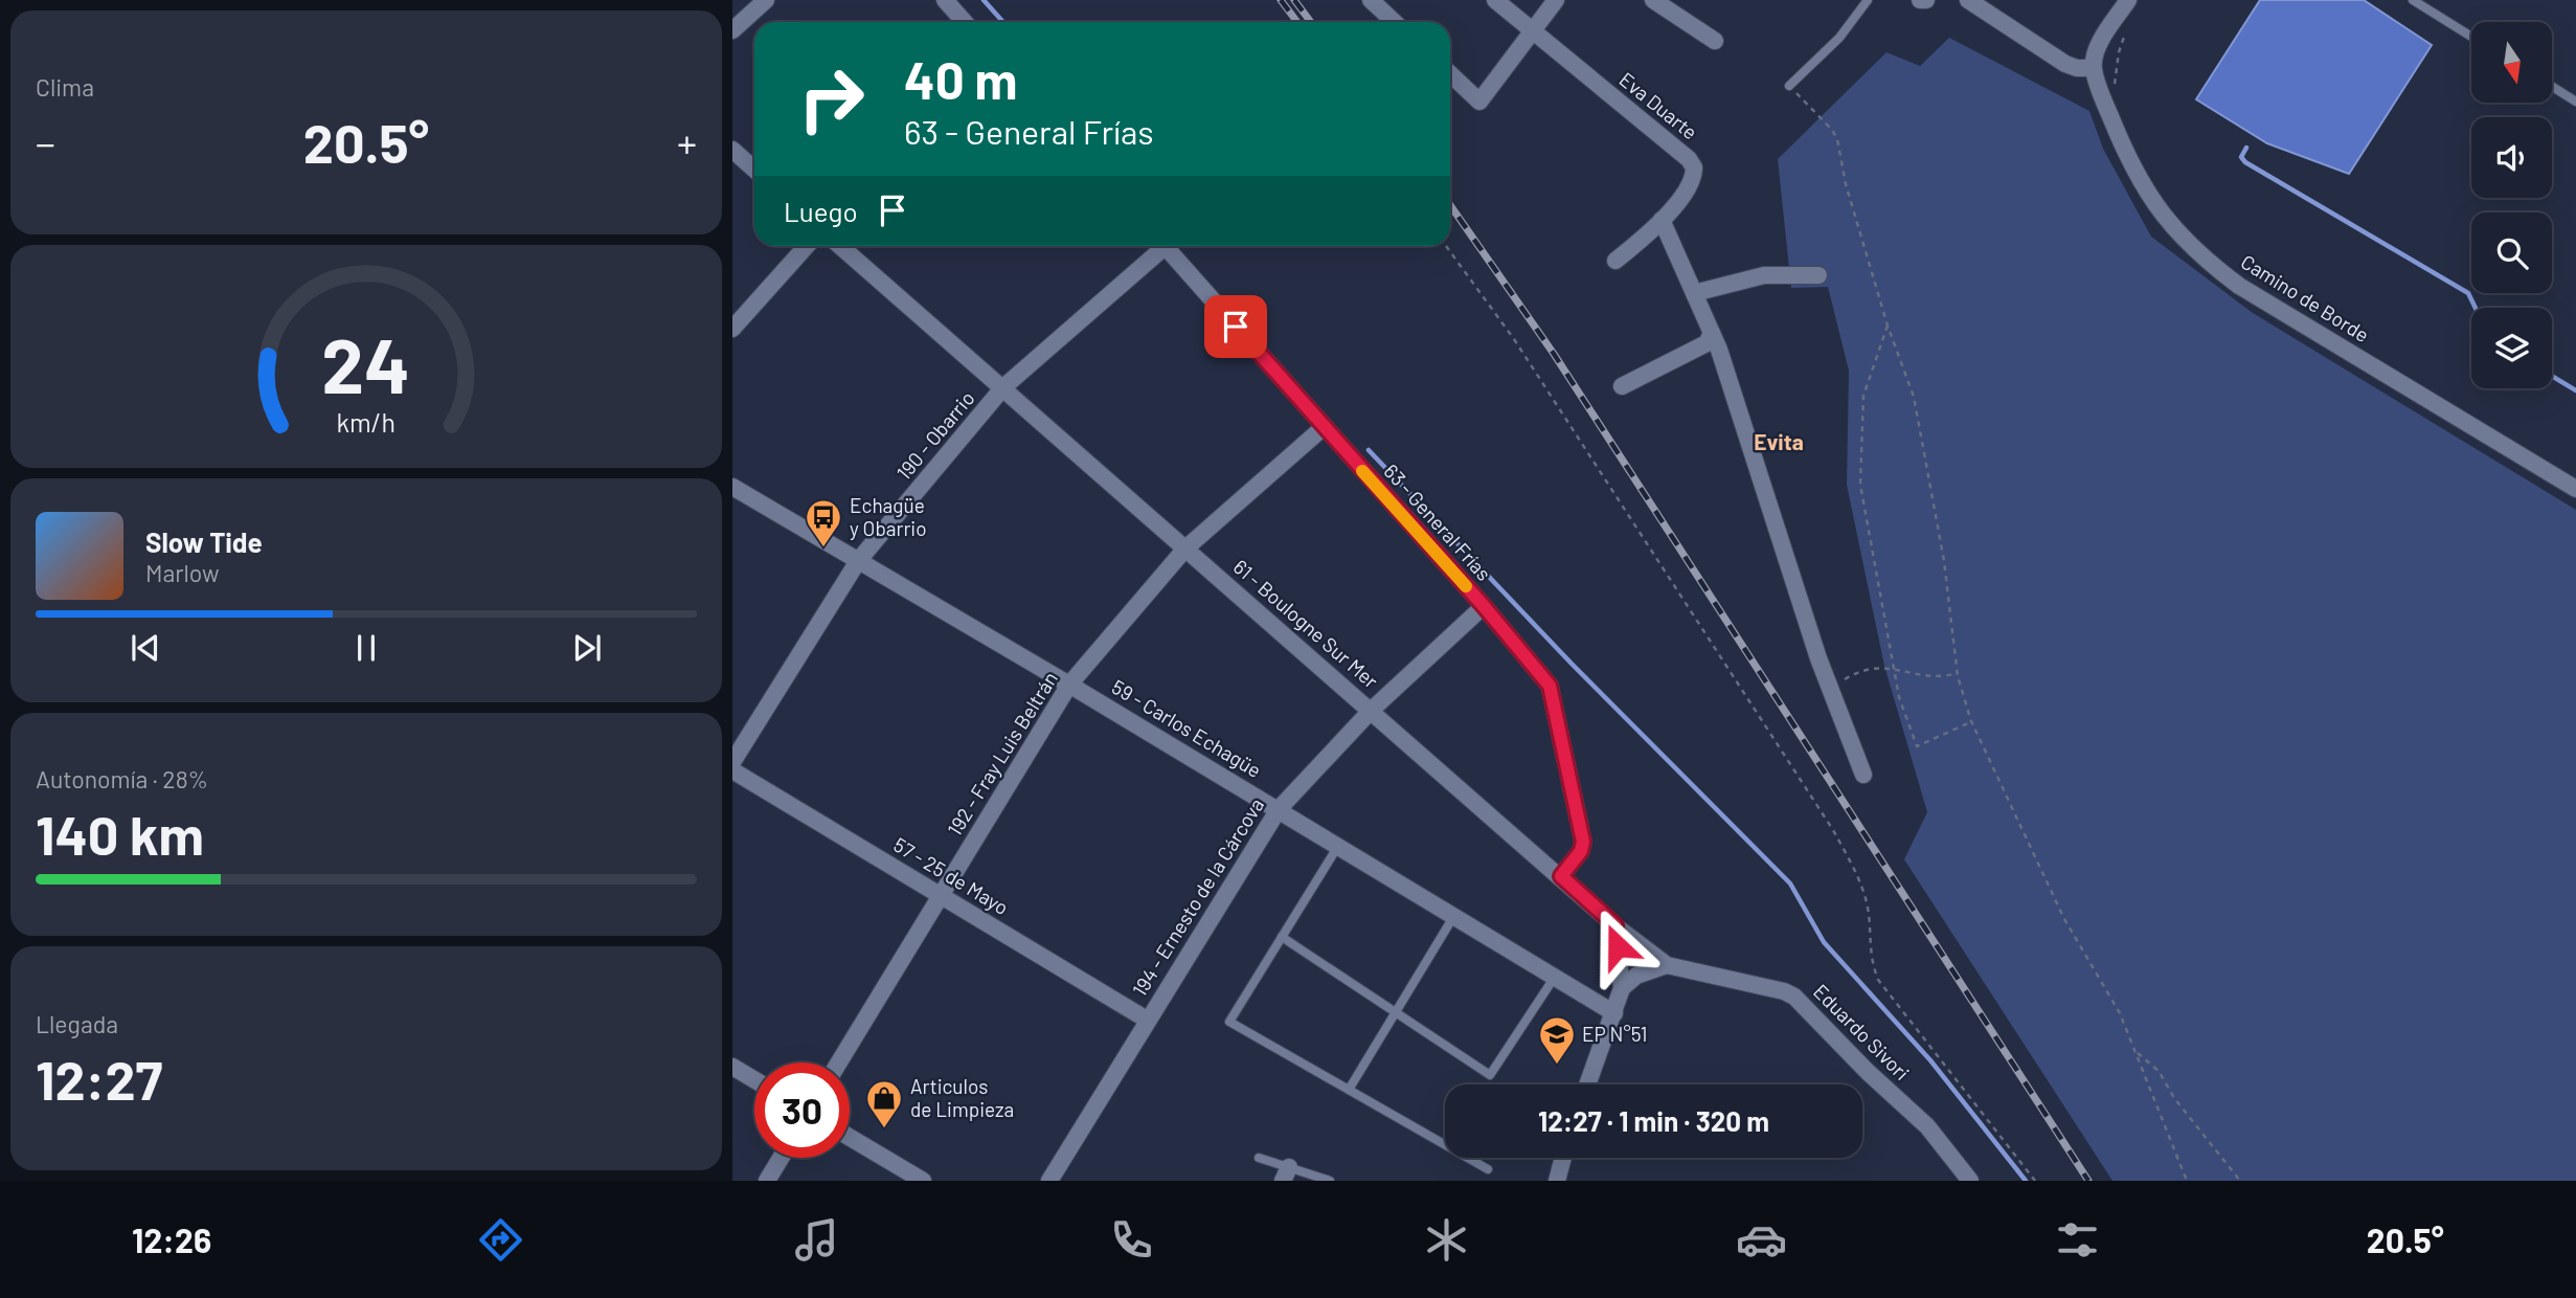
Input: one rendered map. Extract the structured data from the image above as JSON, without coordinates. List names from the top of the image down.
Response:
{
  "streets": {
    "street": [
      "Eva Duarte",
      "Camino de Borde",
      "190 - Obarrio",
      "63 - General Frías",
      "61 - Boulogne Sur Mer",
      "59 - Carlos Echagüe",
      "192 - Fray Luis Beltrán",
      "57 - 25 de Mayo",
      "194 - Ernesto de la Cárcova",
      "Eduardo Sivori"
    ]
  },
  "crossings": [
    ["190 - Obarrio", "61 - Boulogne Sur Mer"],
    ["190 - Obarrio", "59 - Carlos Echagüe"],
    ["63 - General Frías", "61 - Boulogne Sur Mer"],
    ["63 - General Frías", "192 - Fray Luis Beltrán"],
    ["63 - General Frías", "194 - Ernesto de la Cárcova"],
    ["61 - Boulogne Sur Mer", "192 - Fray Luis Beltrán"],
    ["61 - Boulogne Sur Mer", "194 - Ernesto de la Cárcova"],
    ["61 - Boulogne Sur Mer", "Eduardo Sivori"],
    ["59 - Carlos Echagüe", "192 - Fray Luis Beltrán"],
    ["59 - Carlos Echagüe", "194 - Ernesto de la Cárcova"],
    ["192 - Fray Luis Beltrán", "57 - 25 de Mayo"],
    ["57 - 25 de Mayo", "194 - Ernesto de la Cárcova"]
  ],
  "districts": ["Evita"],
  "places": {
    "bus stop": ["Echagüe y Obarrio"],
    "school or university": ["EP N°51"],
    "shop": ["Articulos de Limpieza"]
  },
  "north": "bottom",
  "page": {
    "tile": [
      "Clima",
      ["Autonomía · 28%", "140 km"],
      ["Llegada", "12:27"]
    ],
    "turn": ["40 m", "63 - General Frías"],
    "heat": ["−", "20.5°", "+"],
    "then": "Luego",
    "song": ["Slow Tide", "Marlow"],
    "limit": "30",
    "trip": "12:27 · 1 min · 320 m",
    "tabs": ["12:26", "20.5°"],
    "gauge": ["24", "km/h"]
  }
}
